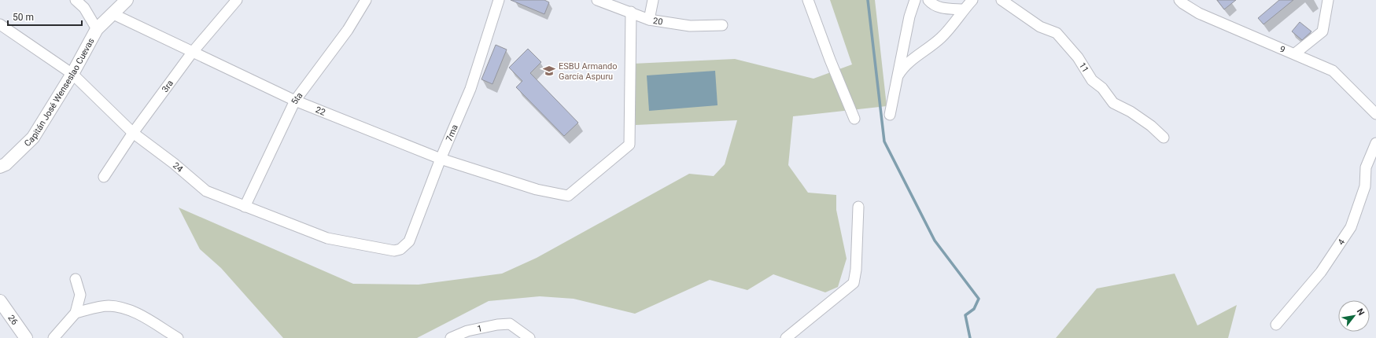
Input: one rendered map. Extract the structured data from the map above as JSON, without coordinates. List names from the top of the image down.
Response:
{
  "streets": {
    "street": [
      "20",
      "9",
      "11",
      "3ra",
      "Capitán José Wenseslao Cuevas",
      "5ta",
      "22",
      "7ma",
      "24",
      "4",
      "26",
      "1"
    ]
  },
  "crossings": [
    ["20", "22"],
    ["3ra", "22"],
    ["3ra", "24"],
    ["Capitán José Wenseslao Cuevas", "22"],
    ["Capitán José Wenseslao Cuevas", "24"],
    ["5ta", "22"],
    ["5ta", "24"],
    ["22", "7ma"],
    ["7ma", "24"]
  ],
  "places": {
    "school or university": ["ESBU Armando García Aspuru"]
  },
  "scale_bar": "50 m",
  "north": "top right"
}
